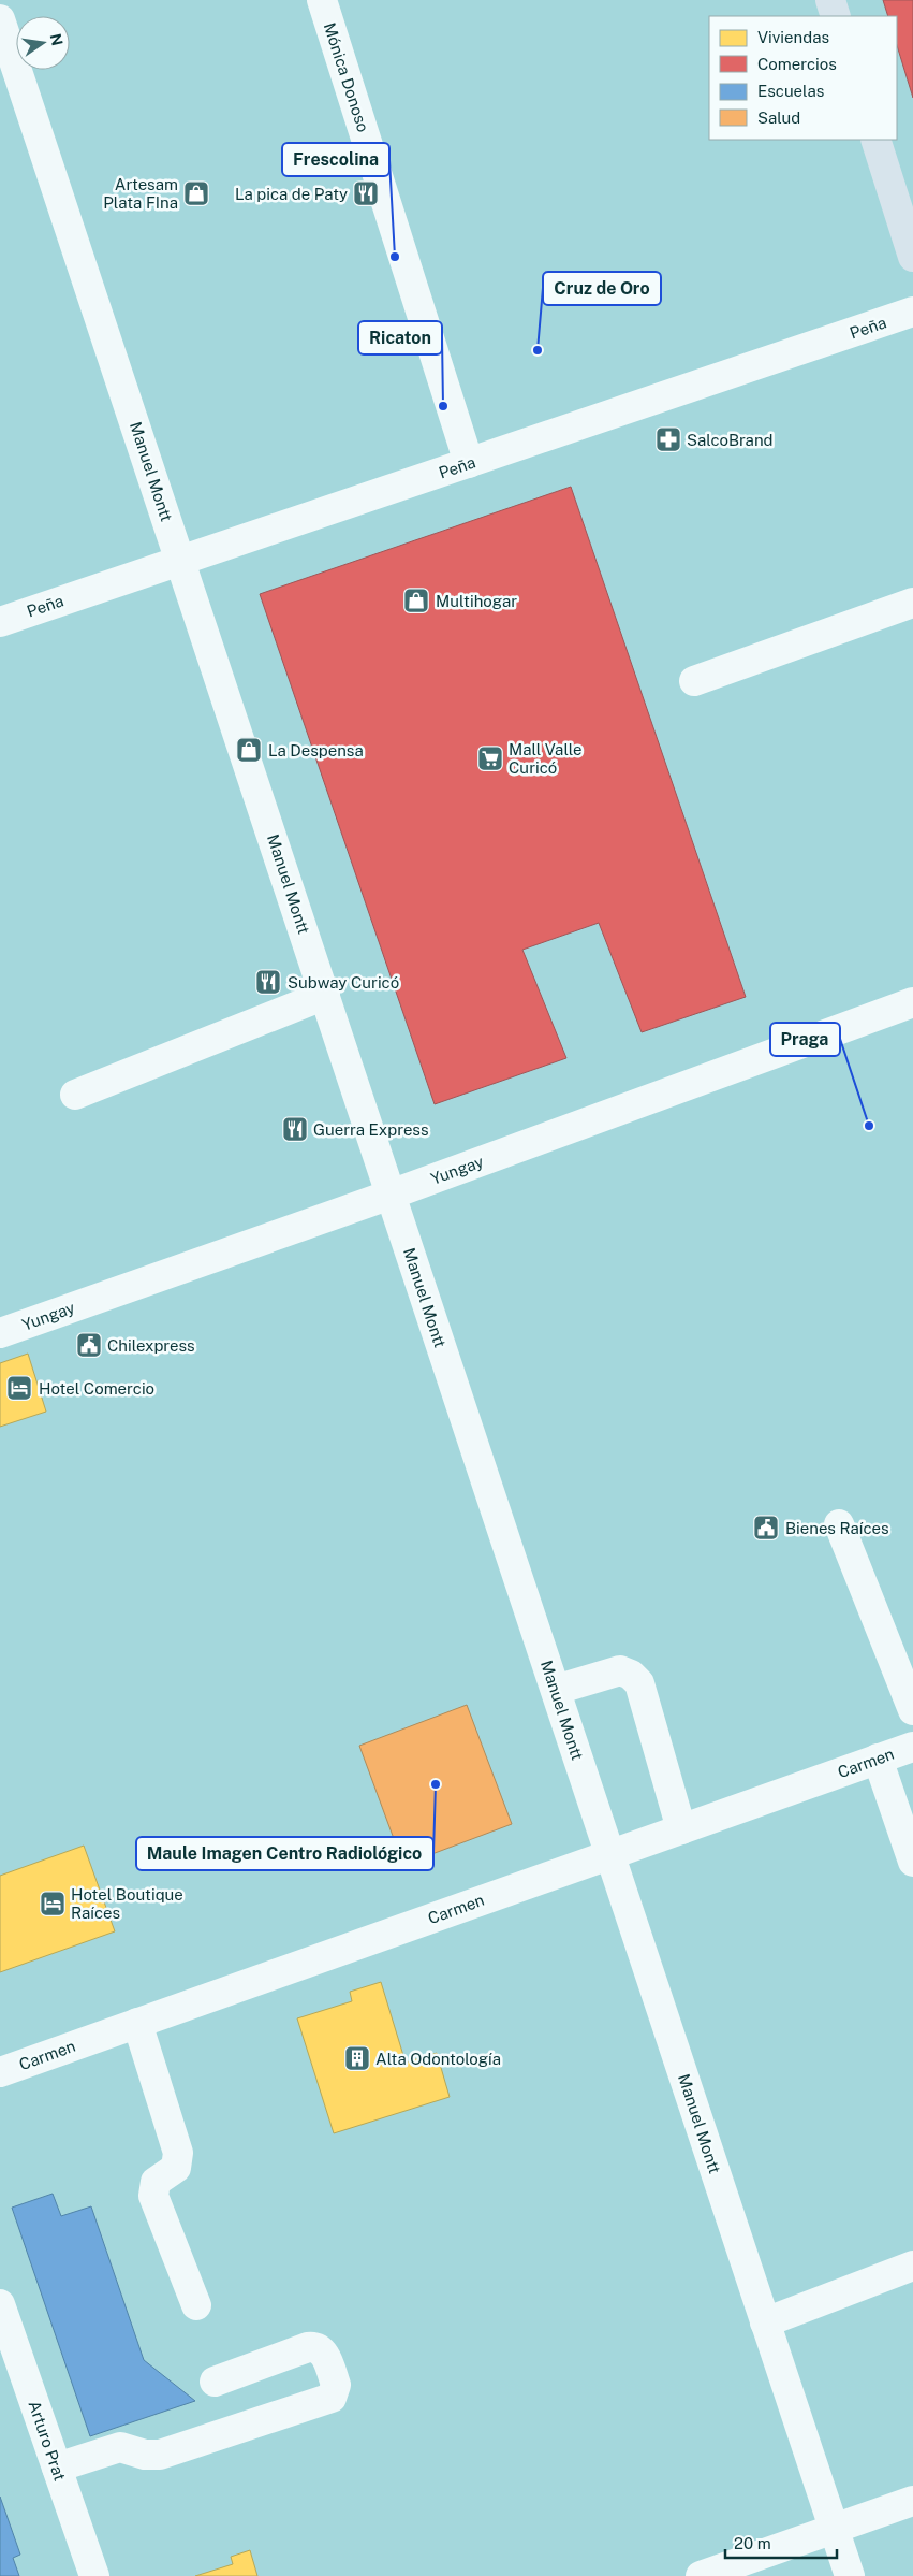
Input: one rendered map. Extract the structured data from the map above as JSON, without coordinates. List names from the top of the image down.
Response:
{
  "streets": {
    "street": [
      "Mónica Donoso",
      "Peña",
      "Manuel Montt",
      "Yungay",
      "Carmen",
      "Arturo Prat"
    ]
  },
  "crossings": [
    ["Mónica Donoso", "Peña"],
    ["Peña", "Manuel Montt"],
    ["Manuel Montt", "Yungay"],
    ["Manuel Montt", "Carmen"]
  ],
  "places": {
    "shop": ["Artesam Plata FIna", "Multihogar", "La Despensa"],
    "restaurant": ["La pica de Paty", "Subway Curicó", "Guerra Express"],
    "other": [
      "Frescolina",
      "Cruz de Oro",
      "Ricaton",
      "Praga",
      "Maule Imagen Centro Radiológico"
    ],
    "pharmacy": ["SalcoBrand"],
    "supermarket": ["Mall Valle Curicó"],
    "public building": ["Chilexpress", "Bienes Raíces"],
    "hotel": ["Hotel Comercio", "Hotel Boutique Raíces"],
    "building": ["Alta Odontología"]
  },
  "legend": [
    "Viviendas",
    "Comercios",
    "Escuelas",
    "Salud"
  ],
  "scale_bar": "20 m",
  "north": "right"
}
